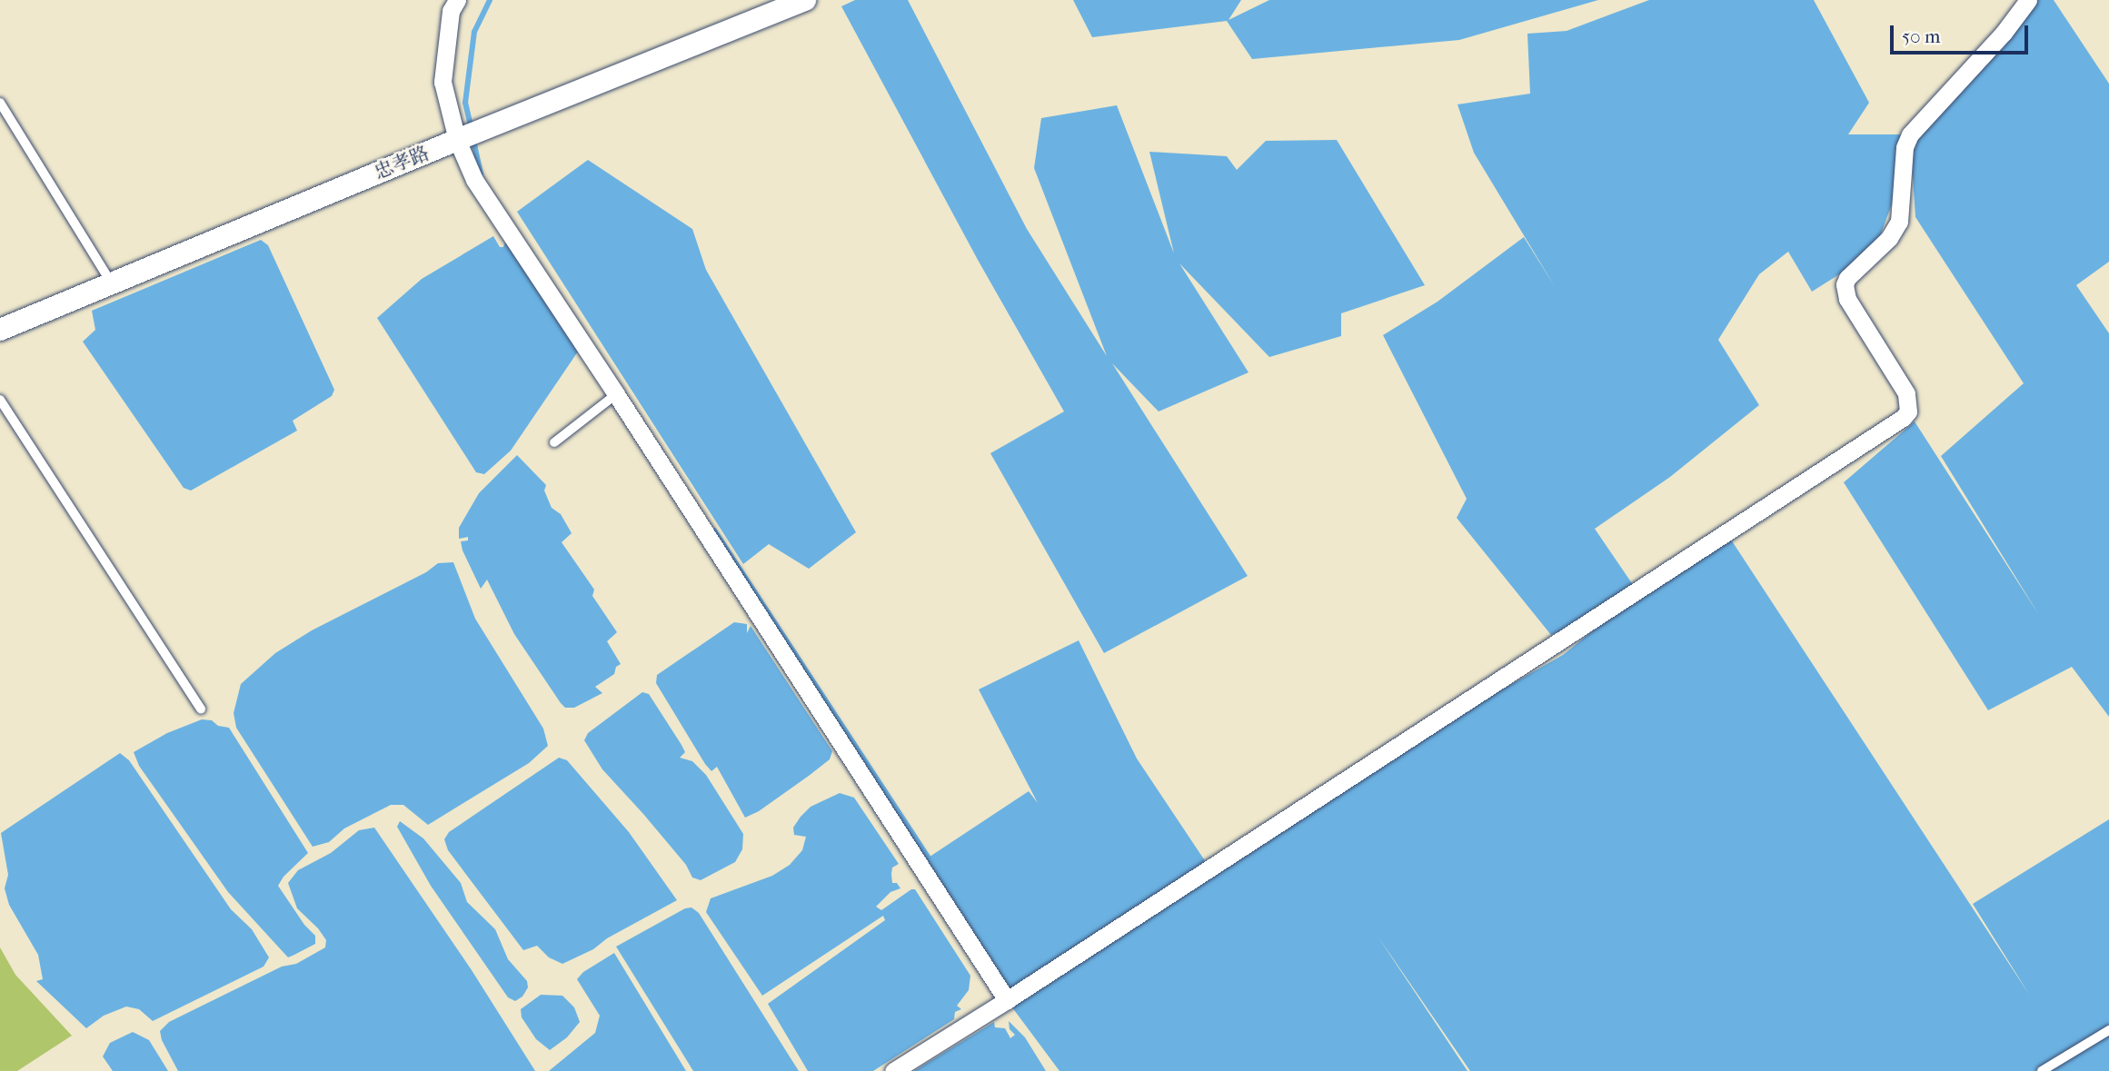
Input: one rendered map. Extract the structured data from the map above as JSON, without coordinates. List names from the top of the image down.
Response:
{
  "streets": {
    "street": ["忠孝路"]
  },
  "scale_bar": "50 m"
}
